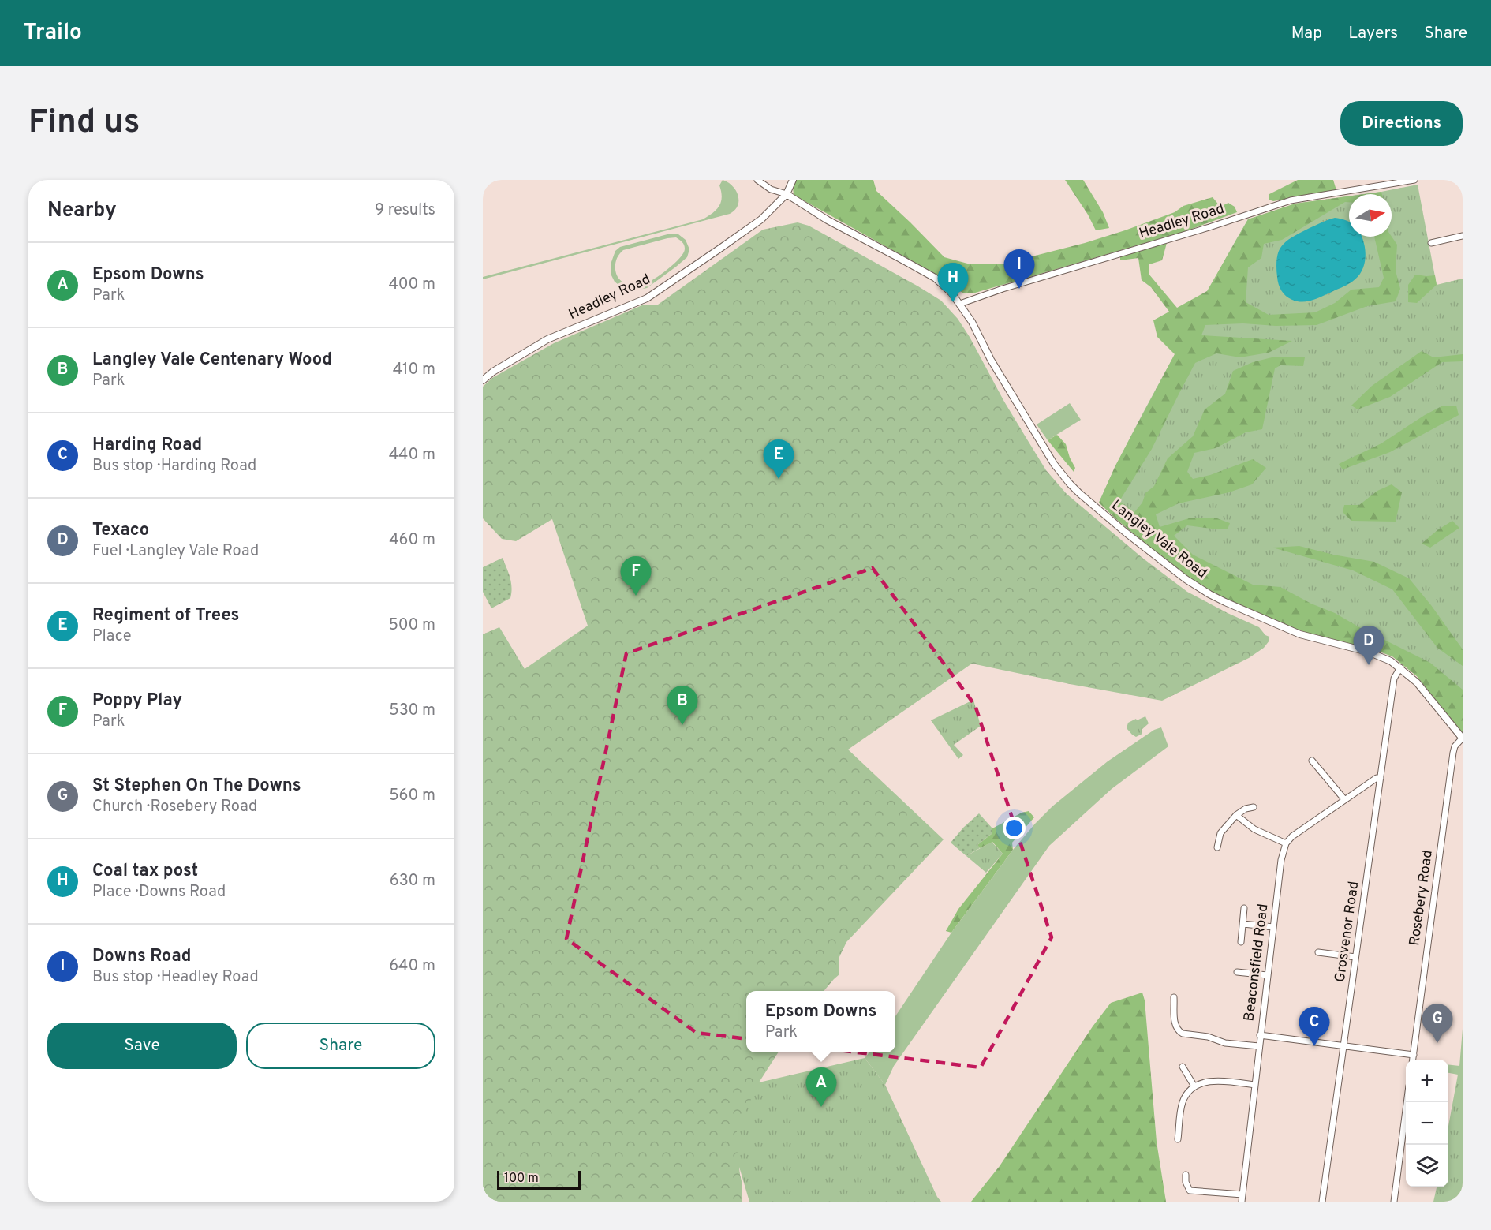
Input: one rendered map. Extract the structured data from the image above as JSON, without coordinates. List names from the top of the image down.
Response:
{
  "streets": {
    "street": [
      "Headley Road",
      "Langley Vale Road",
      "Rosebery Road",
      "Grosvenor Road",
      "Beaconsfield Road"
    ]
  },
  "crossings": [
    ["Headley Road", "Langley Vale Road"],
    ["Langley Vale Road", "Rosebery Road"],
    ["Langley Vale Road", "Grosvenor Road"]
  ],
  "scale_bar": "100 m",
  "north": "right",
  "page": {
    "header": "Trailo",
    "nav": ["Map", "Layers", "Share"],
    "buttons": [
      "Directions",
      ["Save", "Share"]
    ],
    "title": "Find us",
    "heading": ["Nearby", "9 results"],
    "list": [
      {
        "mark": "A",
        "name": "Epsom Downs",
        "note": "Park",
        "value": "400 m"
      },
      {
        "mark": "B",
        "name": "Langley Vale Centenary Wood",
        "note": "Park",
        "value": "410 m"
      },
      {
        "mark": "C",
        "name": "Harding Road",
        "note": "Bus stop · Harding Road",
        "value": "440 m"
      },
      {
        "mark": "D",
        "name": "Texaco",
        "note": "Fuel · Langley Vale Road",
        "value": "460 m"
      },
      {
        "mark": "E",
        "name": "Regiment of Trees",
        "note": "Place",
        "value": "500 m"
      },
      {
        "mark": "F",
        "name": "Poppy Play",
        "note": "Park",
        "value": "530 m"
      },
      {
        "mark": "G",
        "name": "St Stephen On The Downs",
        "note": "Church · Rosebery Road",
        "value": "560 m"
      },
      {
        "mark": "H",
        "name": "Coal tax post",
        "note": "Place · Downs Road",
        "value": "630 m"
      },
      {
        "mark": "I",
        "name": "Downs Road",
        "note": "Bus stop · Headley Road",
        "value": "640 m"
      }
    ],
    "pins": [
      "I",
      "H",
      "E",
      "F",
      "D",
      "B",
      "G",
      "C",
      "A"
    ],
    "popup": ["Epsom Downs", "Park"],
    "map_buttons": ["+", "−"],
    "scale": "100 m"
  }
}
